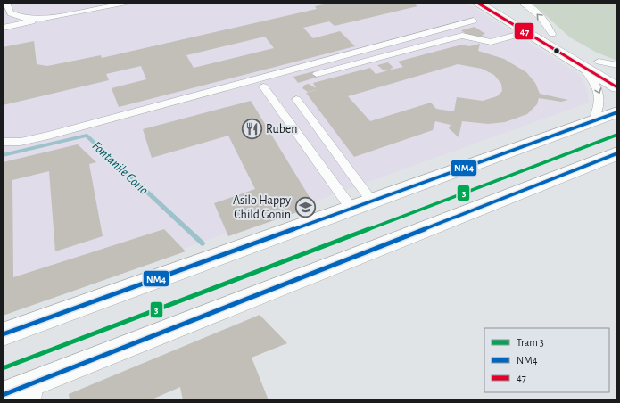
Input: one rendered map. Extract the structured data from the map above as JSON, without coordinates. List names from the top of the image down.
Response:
{
  "water": ["Fontanile Corio"],
  "places": {
    "restaurant": ["Ruben"],
    "school or university": ["Asilo Happy Child Gonin"]
  },
  "lines": ["transit line 47", "transit line NM4", "tram line 3"],
  "legend": ["Tram 3", "NM4", "47"]
}
